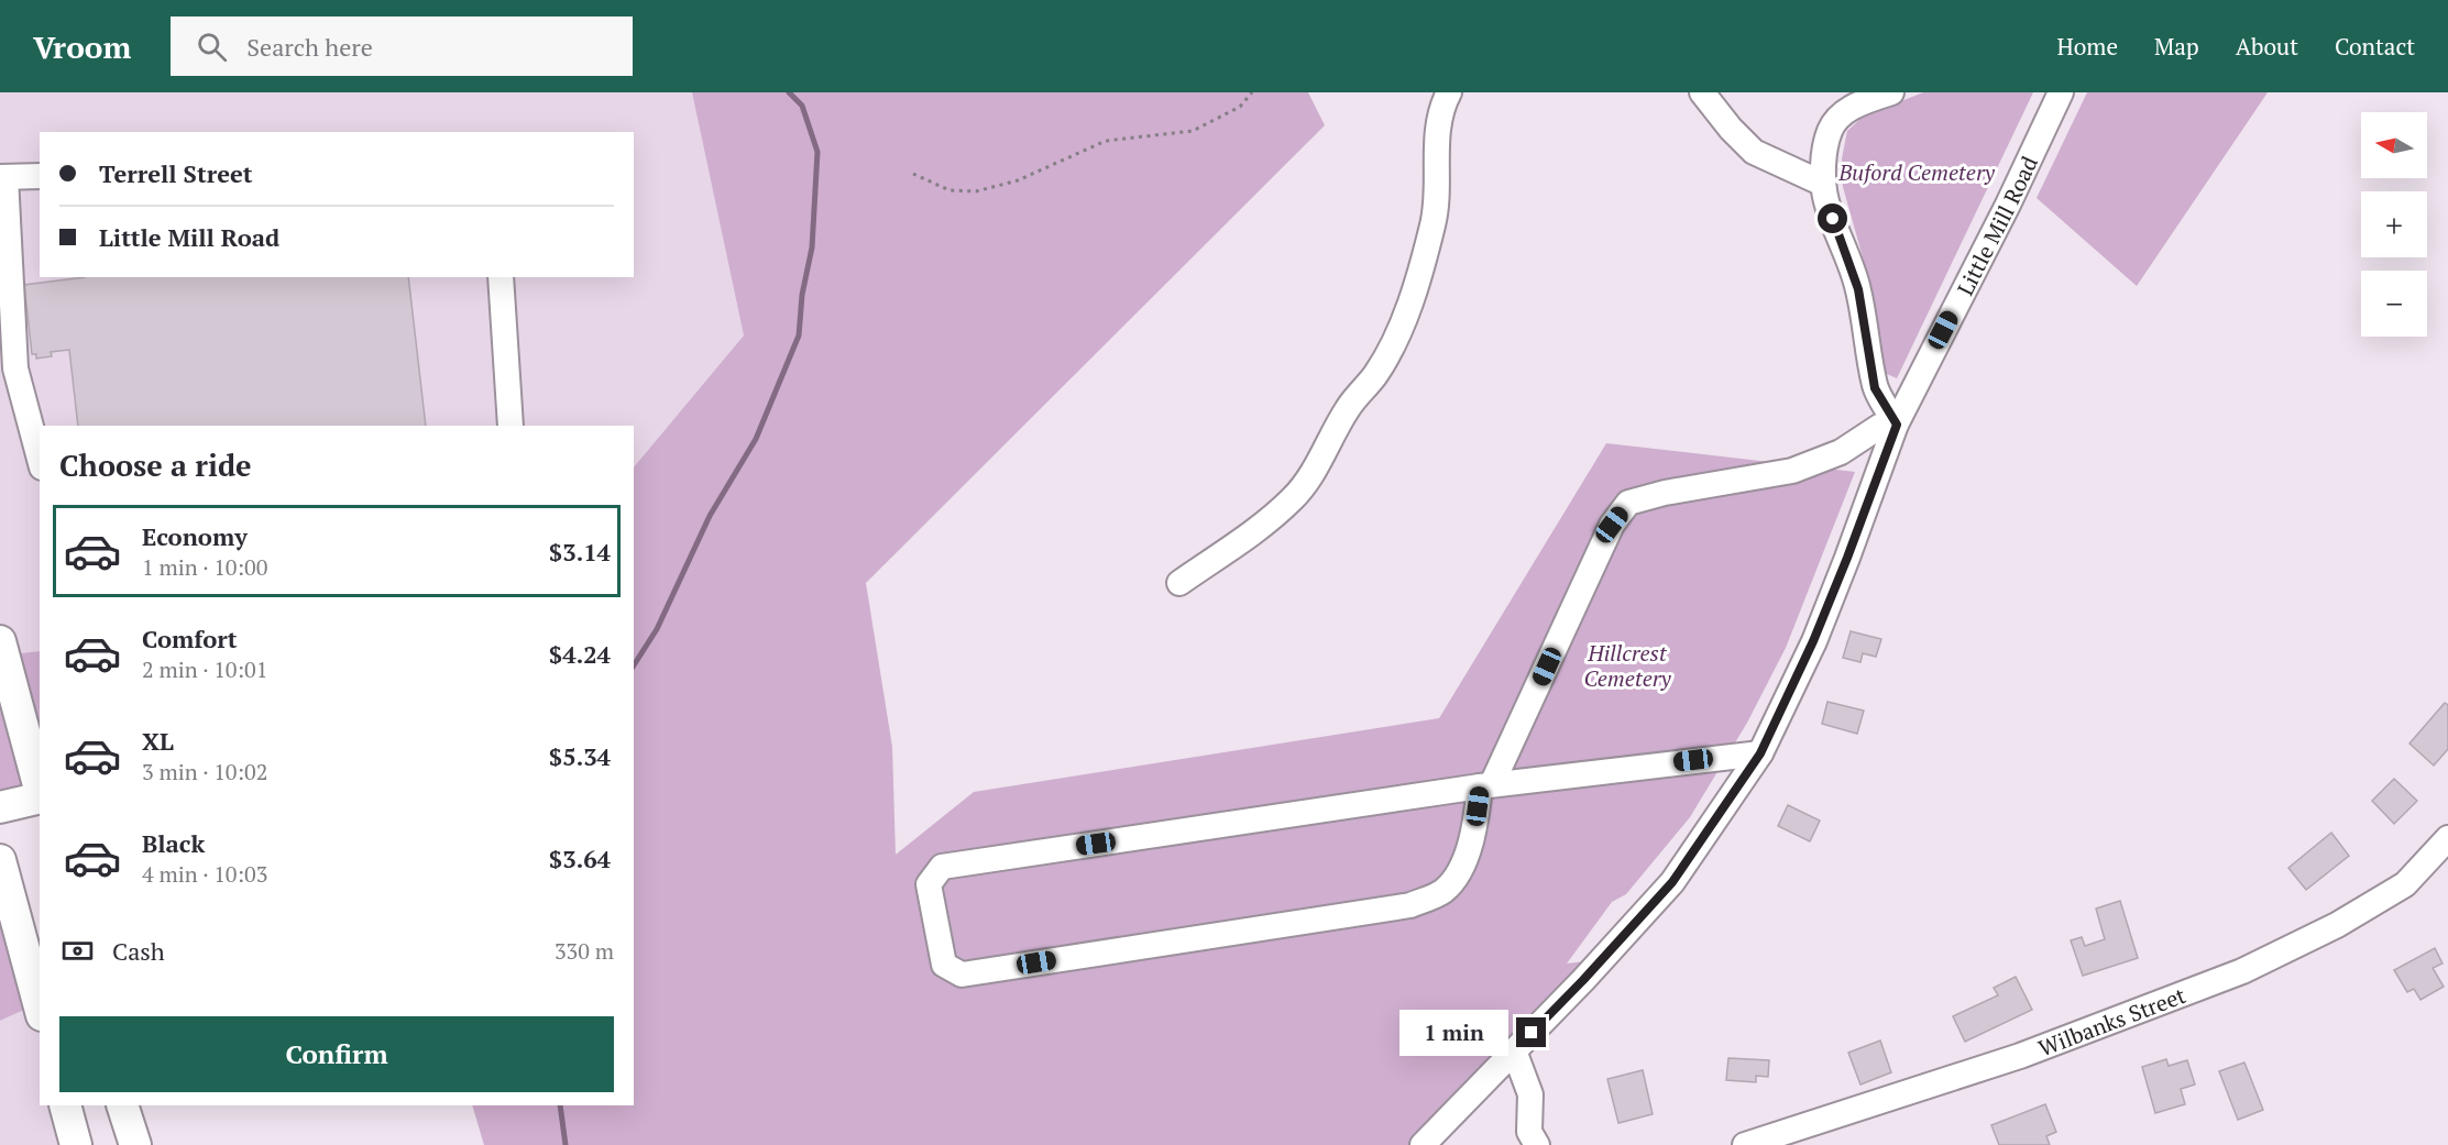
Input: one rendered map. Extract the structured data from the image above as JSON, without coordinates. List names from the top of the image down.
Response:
{
  "streets": {
    "street": ["Little Mill Road", "Wilbanks Street"]
  },
  "parks": ["Buford Cemetery", "Hillcrest Cemetery"],
  "north": "left",
  "page": {
    "header": "Vroom",
    "search": "Search here",
    "nav": [
      "Home",
      "Map",
      "About",
      "Contact"
    ],
    "map_buttons": ["+", "−"],
    "banner": ["Terrell Street", "Little Mill Road"],
    "heading": "Choose a ride",
    "list": [
      {
        "name": "Economy",
        "note": "1 min · 10:00",
        "value": "$3.14"
      },
      {
        "name": "Comfort",
        "note": "2 min · 10:01",
        "value": "$4.24"
      },
      {
        "name": "XL",
        "note": "3 min · 10:02",
        "value": "$5.34"
      },
      {
        "name": "Black",
        "note": "4 min · 10:03",
        "value": "$3.64"
      }
    ],
    "pay": ["Cash", "330 m"],
    "buttons": "Confirm",
    "bubble": "1 min"
  }
}
